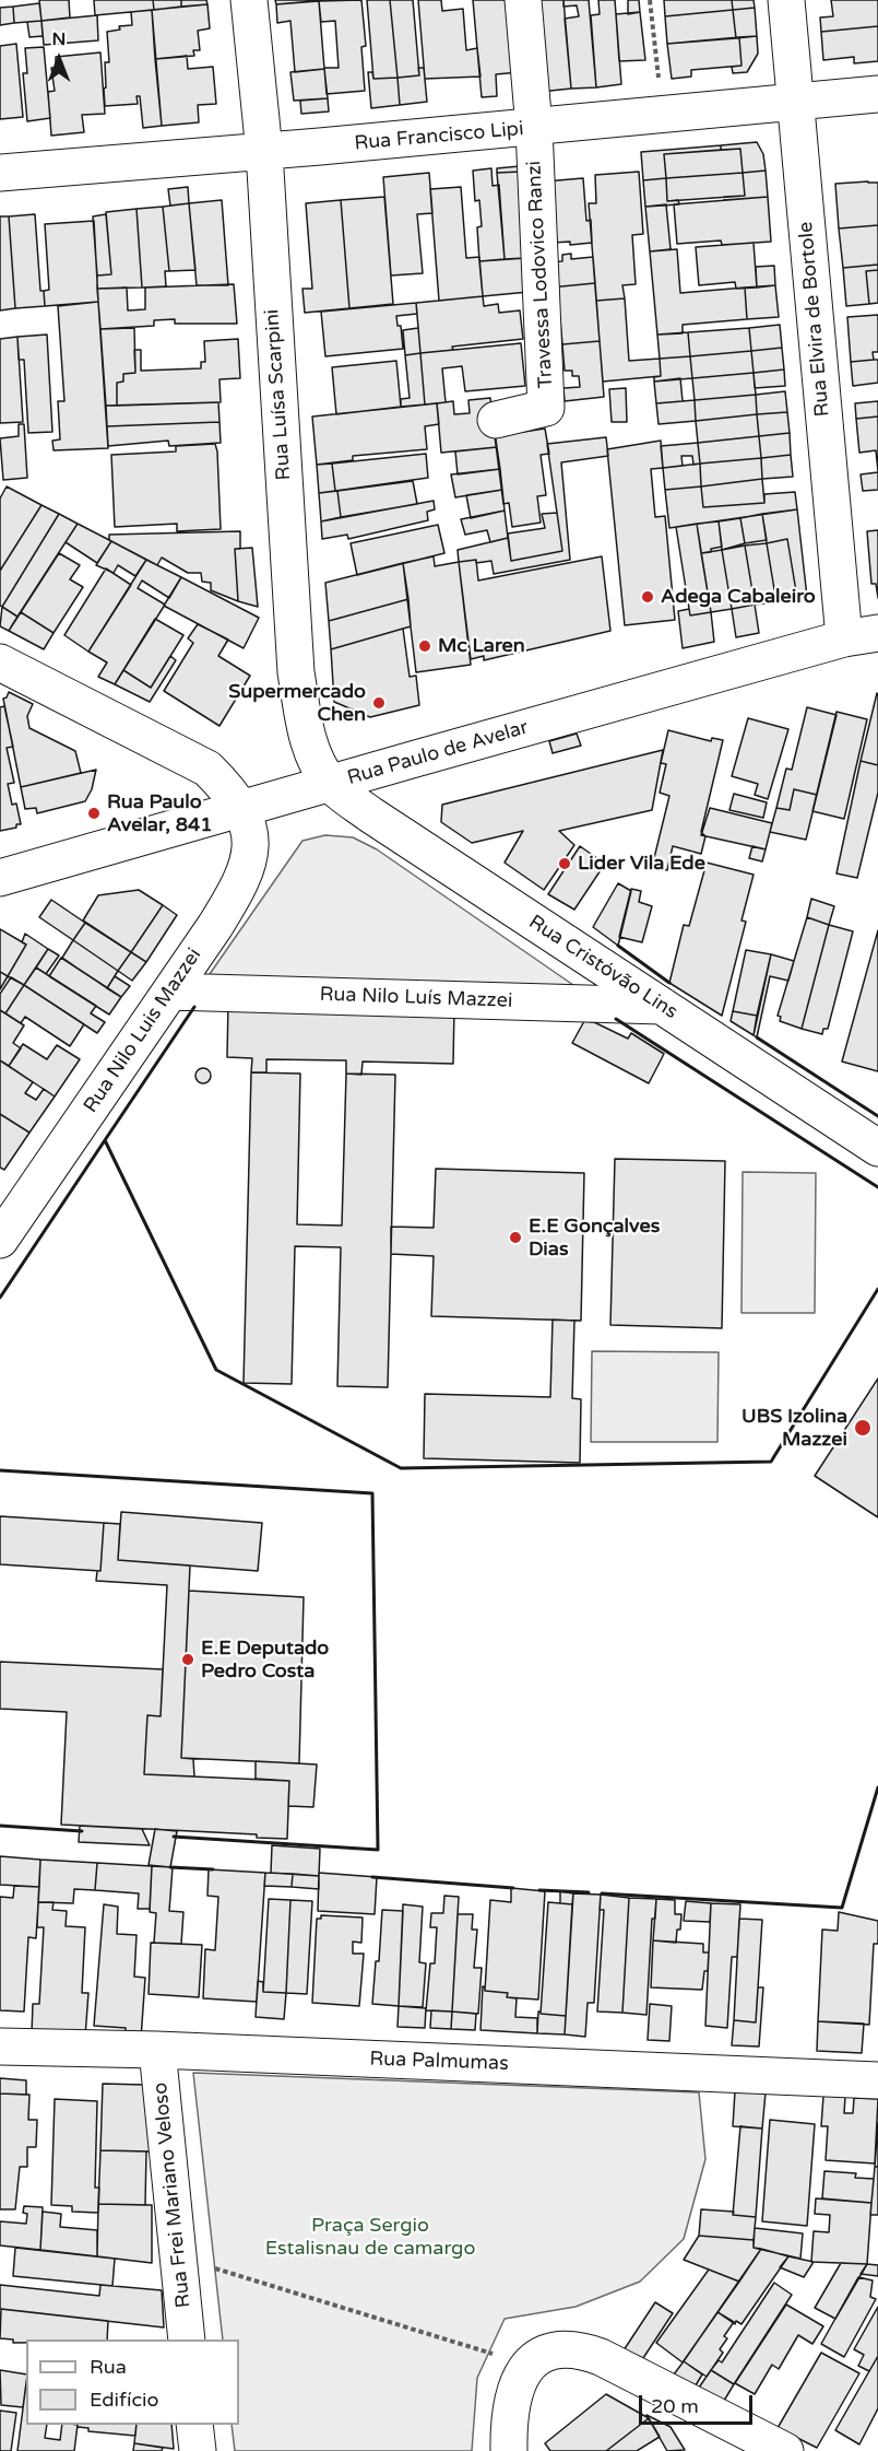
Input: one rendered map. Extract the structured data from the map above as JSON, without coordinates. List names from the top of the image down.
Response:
{
  "streets": {
    "street": [
      "Rua Francisco Lipi",
      "Travessa Lodovico Ranzi",
      "Rua Elvira de Bortole",
      "Rua Luísa Scarpini",
      "Rua Paulo de Avelar",
      "Rua Cristóvão Lins",
      "Rua Nilo Luís Mazzei",
      "Rua Nilo Luis Mazzei",
      "Rua Palmumas",
      "Rua Frei Mariano Veloso"
    ]
  },
  "crossings": [
    ["Rua Francisco Lipi", "Travessa Lodovico Ranzi"],
    ["Rua Francisco Lipi", "Rua Elvira de Bortole"],
    ["Rua Francisco Lipi", "Rua Luísa Scarpini"],
    ["Rua Elvira de Bortole", "Rua Paulo de Avelar"],
    ["Rua Luísa Scarpini", "Rua Paulo de Avelar"],
    ["Rua Luísa Scarpini", "Rua Cristóvão Lins"],
    ["Rua Paulo de Avelar", "Rua Cristóvão Lins"],
    ["Rua Paulo de Avelar", "Rua Nilo Luis Mazzei"],
    ["Rua Cristóvão Lins", "Rua Nilo Luís Mazzei"],
    ["Rua Nilo Luís Mazzei", "Rua Nilo Luis Mazzei"],
    ["Rua Palmumas", "Rua Frei Mariano Veloso"]
  ],
  "parks": ["Praça Sergio Estalisnau de camargo"],
  "places": [
    "Adega Cabaleiro",
    "Mc Laren",
    "Supermercado Chen",
    "Rua Paulo Avelar, 841",
    "Lider Vila Ede",
    "E.E Gonçalves Dias",
    "UBS Izolina Mazzei",
    "E.E Deputado Pedro Costa"
  ],
  "legend": ["Rua", "Edifício"],
  "scale_bar": "20 m",
  "north": "top"
}
